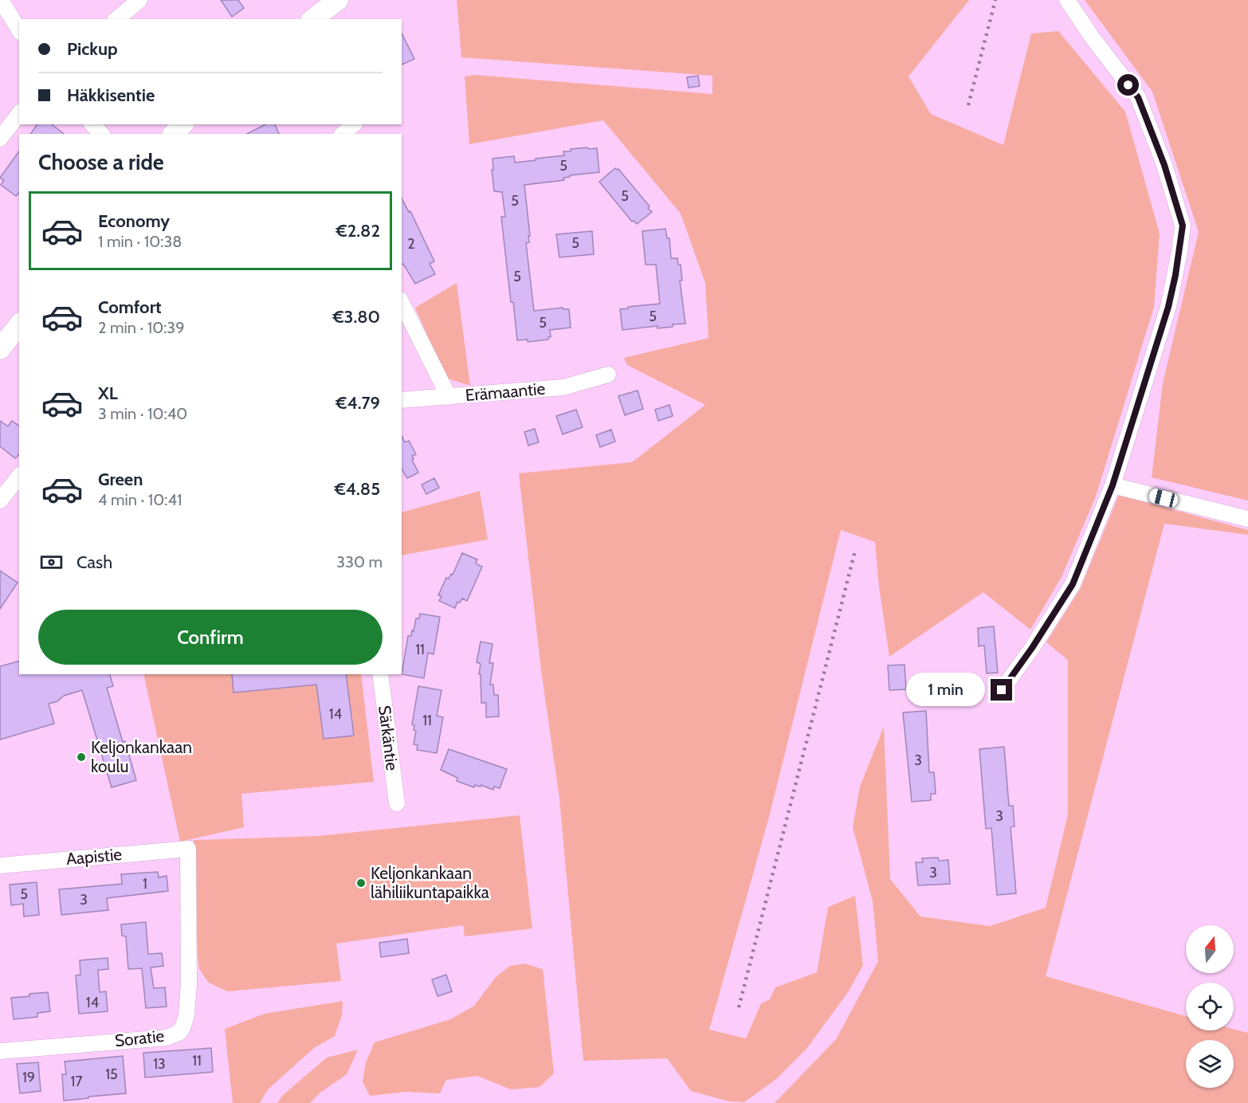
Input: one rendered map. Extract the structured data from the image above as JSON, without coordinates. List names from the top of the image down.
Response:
{
  "streets": {
    "street": [
      "Erämaantie",
      "Särkäntie",
      "Aapistie",
      "Soratie"
    ]
  },
  "crossings": [
    ["Aapistie", "Soratie"]
  ],
  "places": ["Keljonkankaan koulu", "Keljonkankaan lähiliikuntapaikka"],
  "house_numbers": [
    "5",
    "5",
    "5",
    "5",
    "2",
    "5",
    "5",
    "5",
    "11",
    "14",
    "11",
    "3",
    "3",
    "3",
    "1",
    "5",
    "3",
    "14",
    "11",
    "13",
    "15",
    "19",
    "17"
  ],
  "north": "top",
  "page": {
    "banner": ["Pickup", "Häkkisentie"],
    "heading": "Choose a ride",
    "list": [
      {
        "name": "Economy",
        "note": "1 min · 10:38",
        "value": "€2.82"
      },
      {
        "name": "Comfort",
        "note": "2 min · 10:39",
        "value": "€3.80"
      },
      {
        "name": "XL",
        "note": "3 min · 10:40",
        "value": "€4.79"
      },
      {
        "name": "Green",
        "note": "4 min · 10:41",
        "value": "€4.85"
      }
    ],
    "pay": ["Cash", "330 m"],
    "buttons": "Confirm",
    "bubble": "1 min"
  }
}
